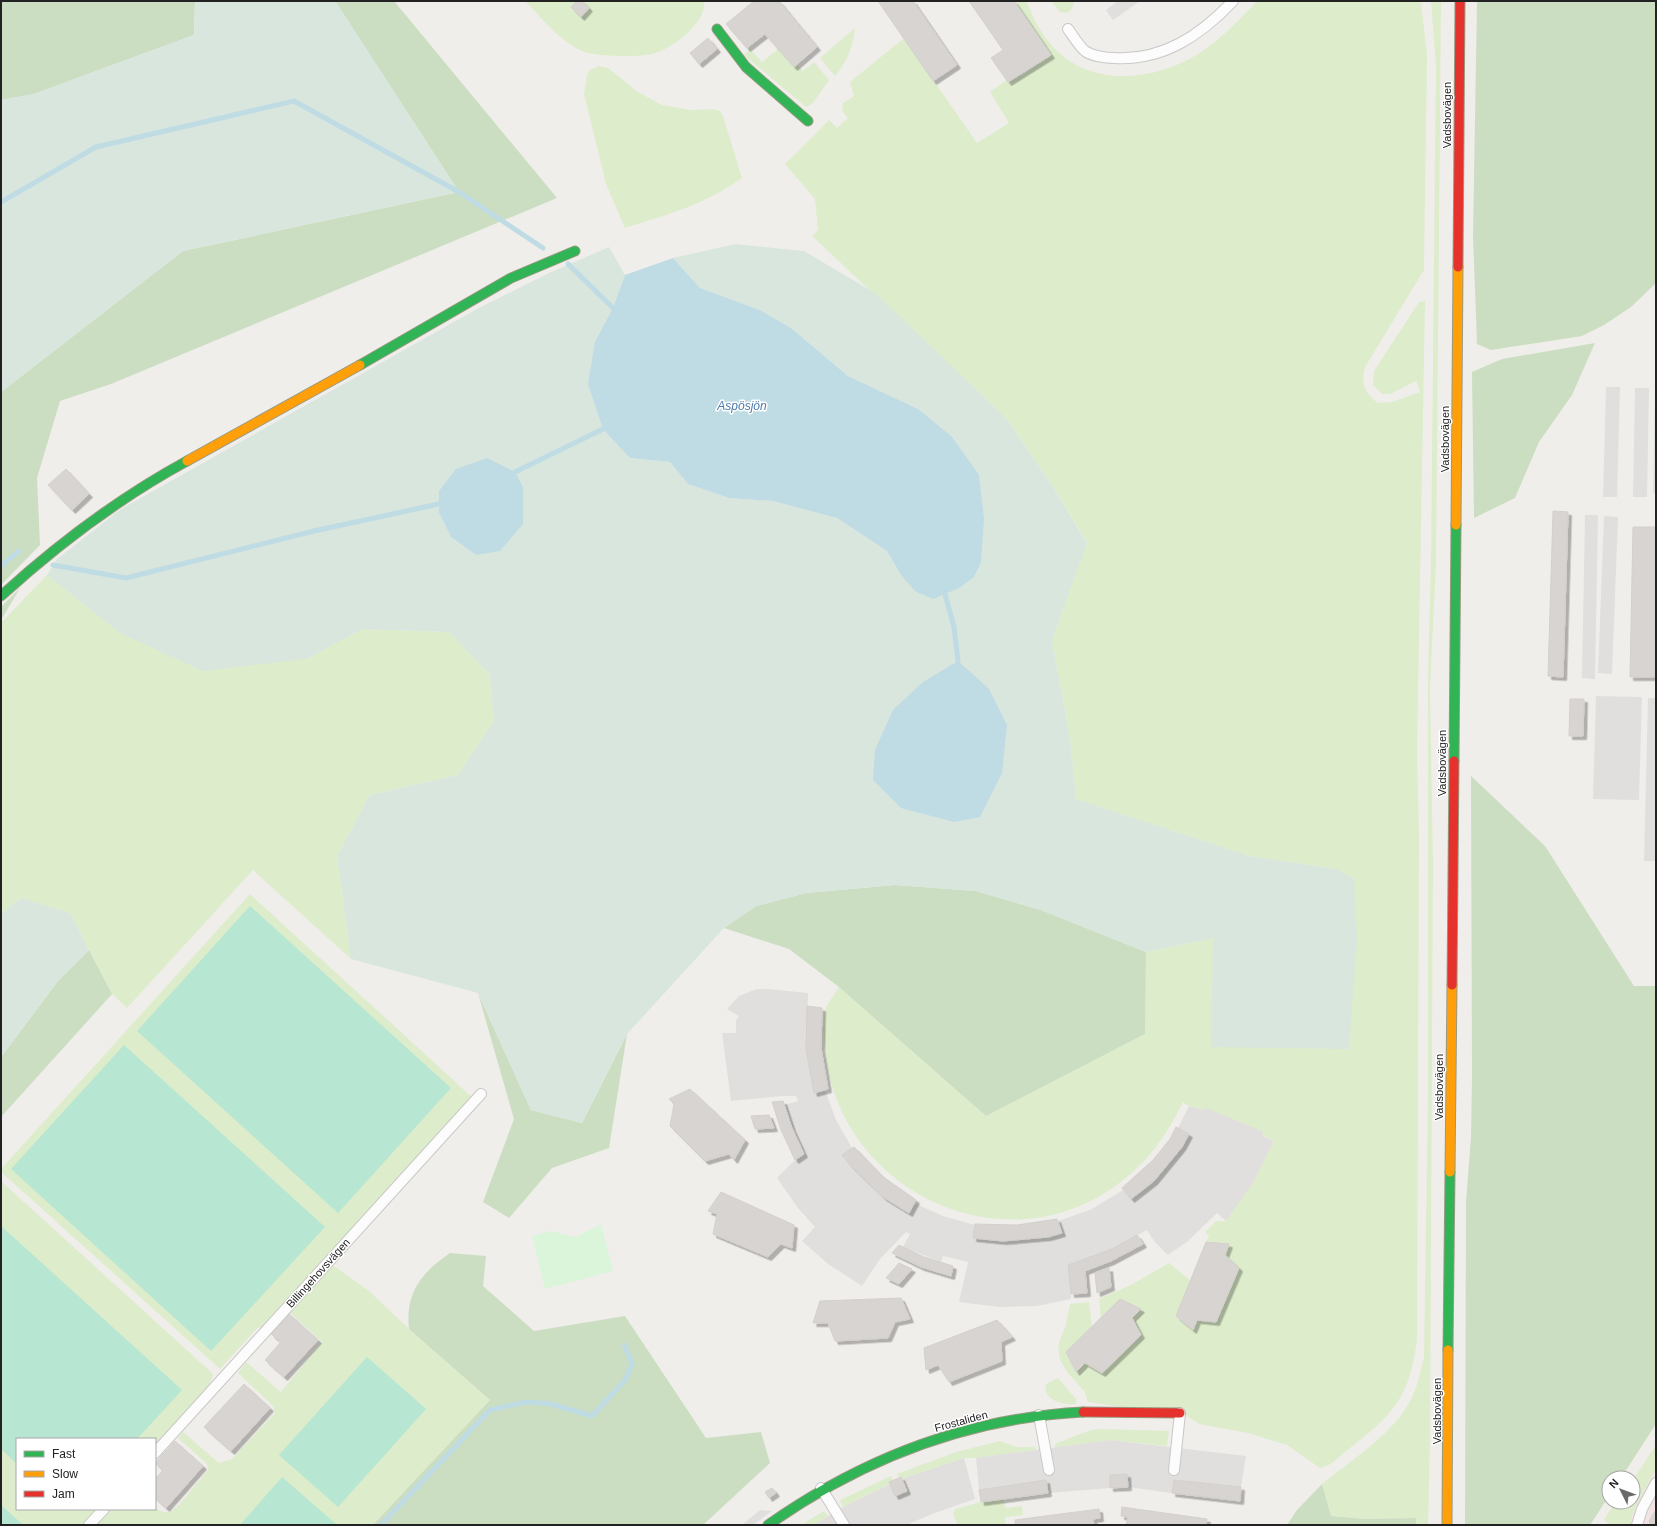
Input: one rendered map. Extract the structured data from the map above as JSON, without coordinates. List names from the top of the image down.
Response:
{
  "streets": {
    "main road": ["Vadsbovägen", "Frostaliden"],
    "lane": ["Billingehovsvägen"]
  },
  "water": ["Aspösjön"],
  "legend": ["Fast", "Slow", "Jam"],
  "north": "top left"
}
